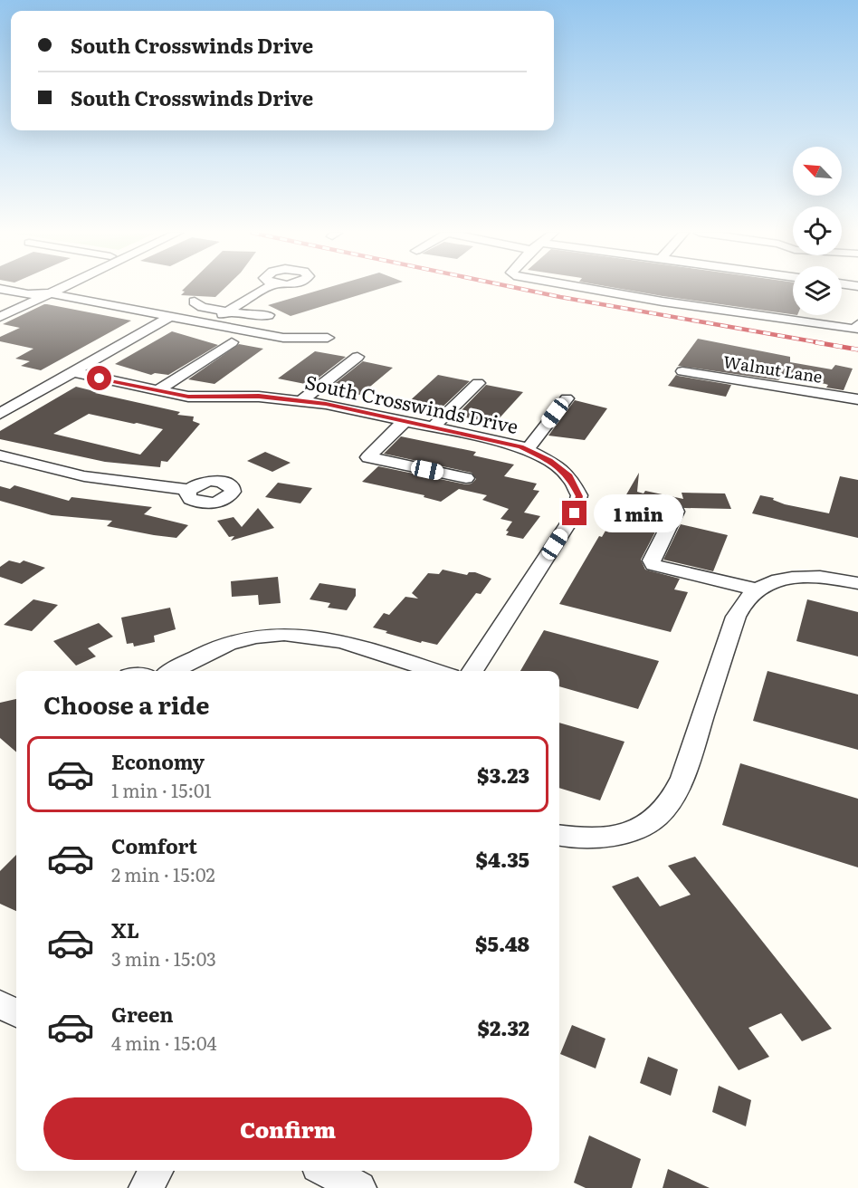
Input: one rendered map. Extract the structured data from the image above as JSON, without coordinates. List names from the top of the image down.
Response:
{
  "streets": {
    "street": ["Walnut Lane", "South Crosswinds Drive"]
  },
  "north": "top left",
  "page": {
    "banner": ["South Crosswinds Drive", "South Crosswinds Drive"],
    "bubble": "1 min",
    "heading": "Choose a ride",
    "list": [
      {
        "name": "Economy",
        "note": "1 min · 15:01",
        "value": "$3.23"
      },
      {
        "name": "Comfort",
        "note": "2 min · 15:02",
        "value": "$4.35"
      },
      {
        "name": "XL",
        "note": "3 min · 15:03",
        "value": "$5.48"
      },
      {
        "name": "Green",
        "note": "4 min · 15:04",
        "value": "$2.32"
      }
    ],
    "buttons": "Confirm"
  }
}
